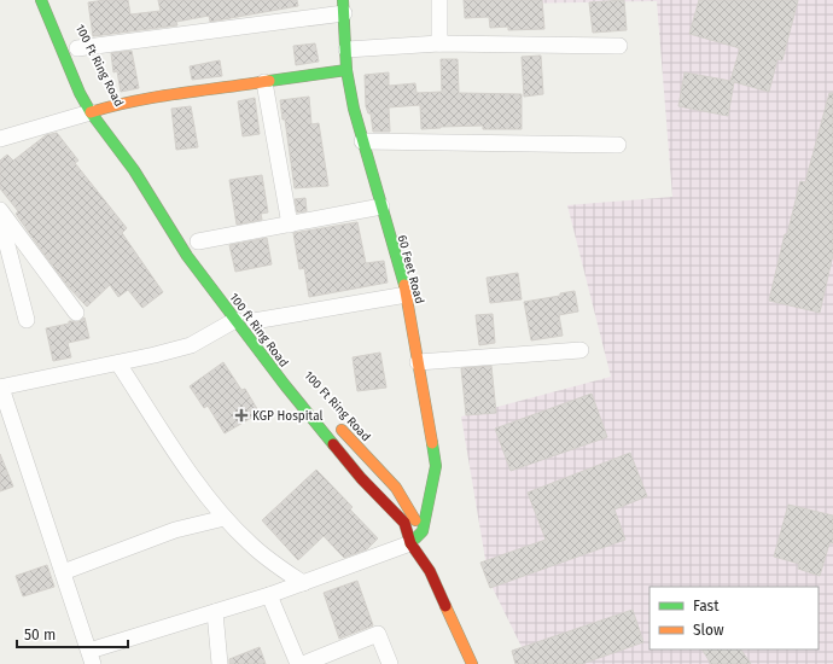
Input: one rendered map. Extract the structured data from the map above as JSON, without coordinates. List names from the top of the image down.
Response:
{
  "streets": {
    "main road": ["100 Ft Ring Road", "60 Feet Road", "100 ft Ring Road"]
  },
  "crossings": [
    ["100 Ft Ring Road", "60 Feet Road"],
    ["100 Ft Ring Road", "100 ft Ring Road"],
    ["60 Feet Road", "100 ft Ring Road"]
  ],
  "places": {
    "health": ["KGP Hospital"]
  },
  "legend": ["Fast", "Slow"],
  "scale_bar": "50 m"
}
